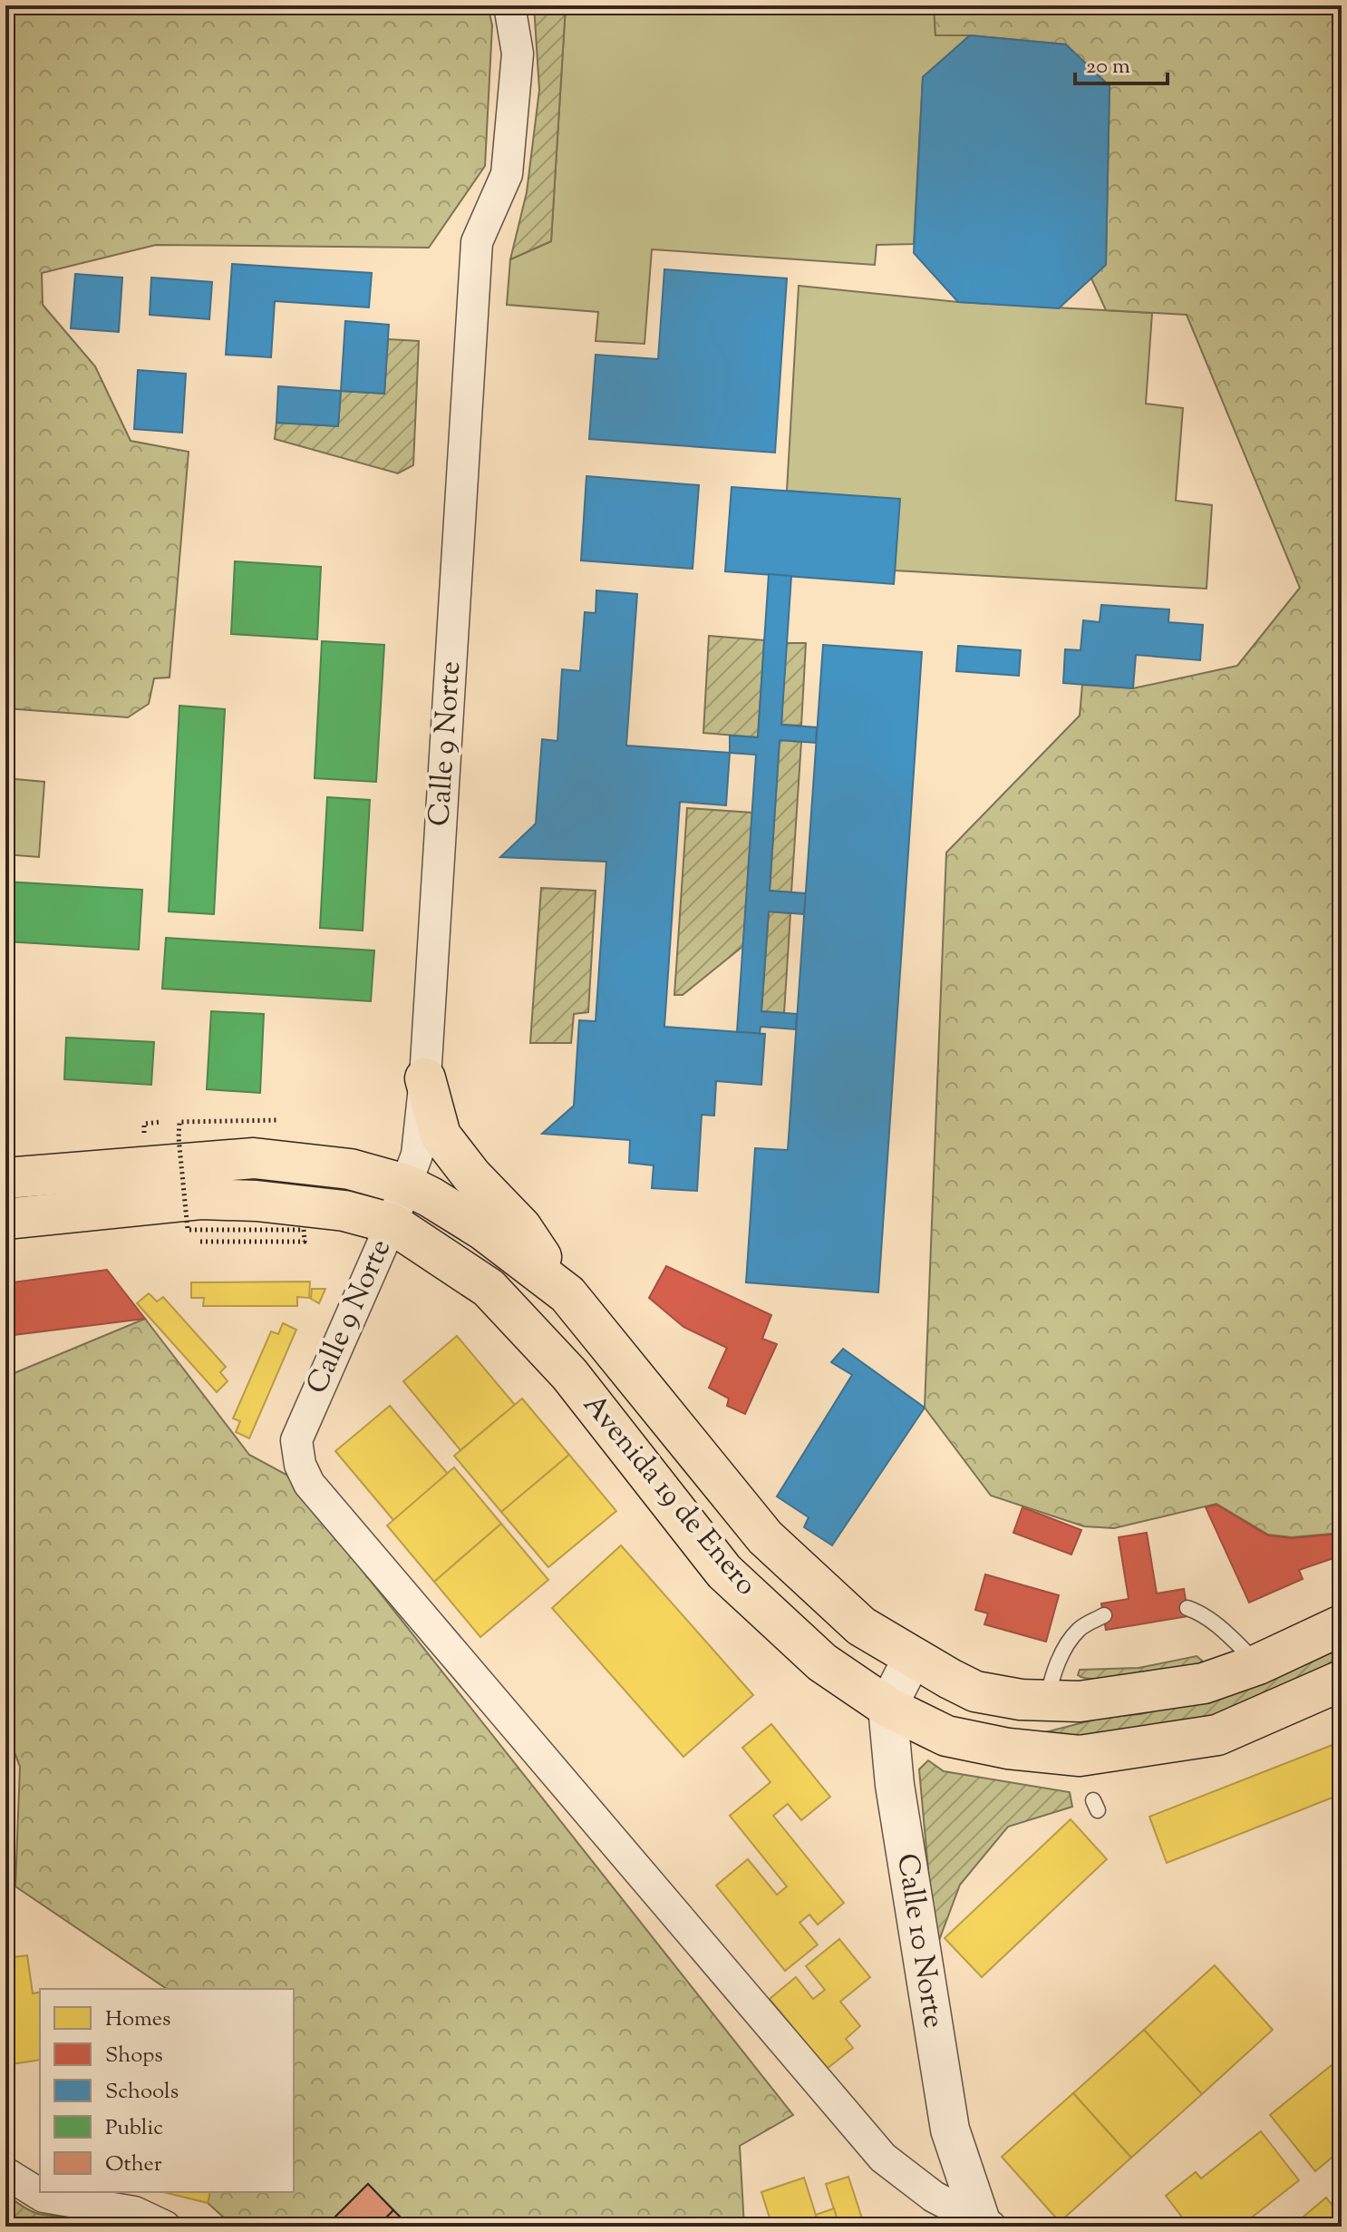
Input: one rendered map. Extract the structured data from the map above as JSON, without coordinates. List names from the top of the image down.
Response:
{
  "streets": {
    "main road": ["Avenida 19 de Enero"],
    "street": ["Calle 9 Norte", "Calle 10 Norte"]
  },
  "crossings": [
    ["Calle 9 Norte", "Avenida 19 de Enero"],
    ["Calle 9 Norte", "Calle 10 Norte"],
    ["Avenida 19 de Enero", "Calle 10 Norte"]
  ],
  "legend": [
    "Homes",
    "Shops",
    "Schools",
    "Public",
    "Other"
  ],
  "scale_bar": "20 m"
}
